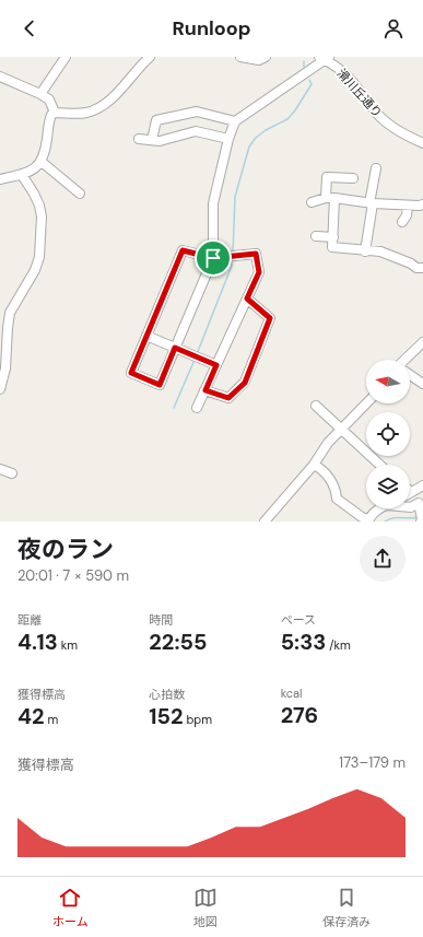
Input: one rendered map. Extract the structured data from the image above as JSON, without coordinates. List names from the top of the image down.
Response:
{
  "streets": {
    "street": ["滑川丘通り"]
  },
  "north": "left",
  "page": {
    "header": "Runloop",
    "heading": ["夜のラン", "20:01 · 7 × 590 m"],
    "stats": [
      ["距離", "4.13 km"],
      ["時間", "22:55"],
      ["ペース", "5:33 /km"],
      ["獲得標高", "42 m"],
      ["心拍数", "152 bpm"],
      ["kcal", "276"]
    ],
    "chart": ["獲得標高", "173–179 m"],
    "tabs": ["ホーム", "地図", "保存済み"]
  }
}
